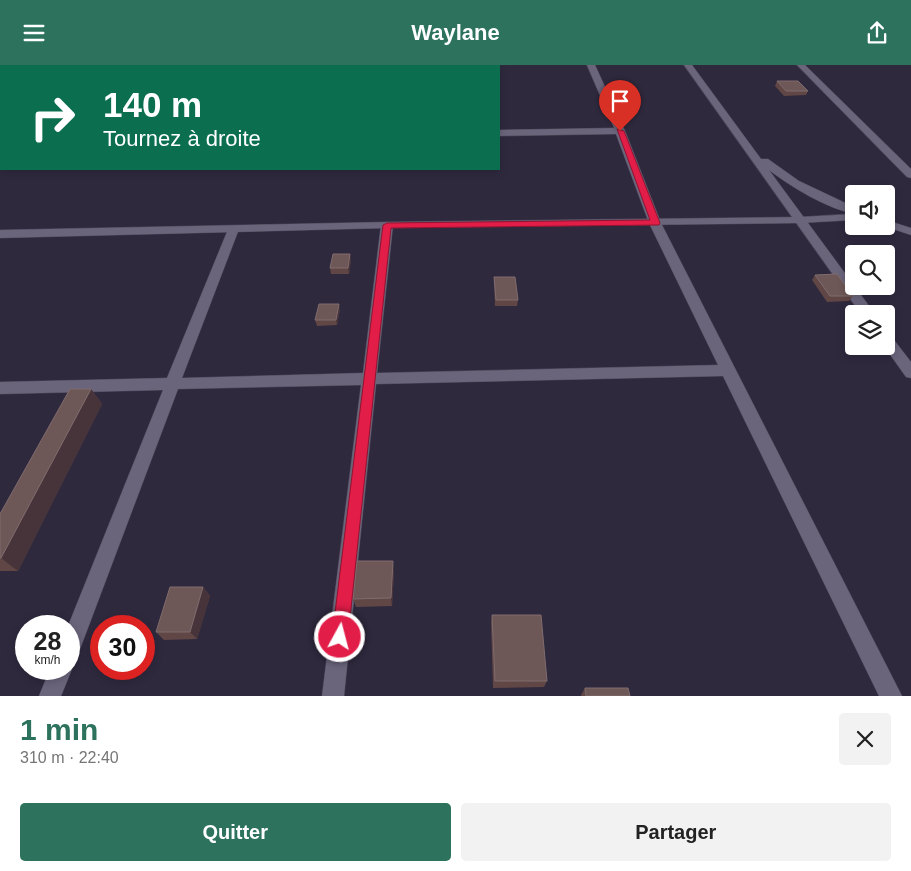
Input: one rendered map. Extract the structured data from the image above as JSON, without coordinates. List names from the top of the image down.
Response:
{
  "page": {
    "header": "Waylane",
    "turn": ["140 m", "Tournez à droite"],
    "speed": "28 km/h",
    "limit": "30",
    "heading": ["1 min", "310 m · 22:40"],
    "buttons": ["Quitter", "Partager"]
  }
}
